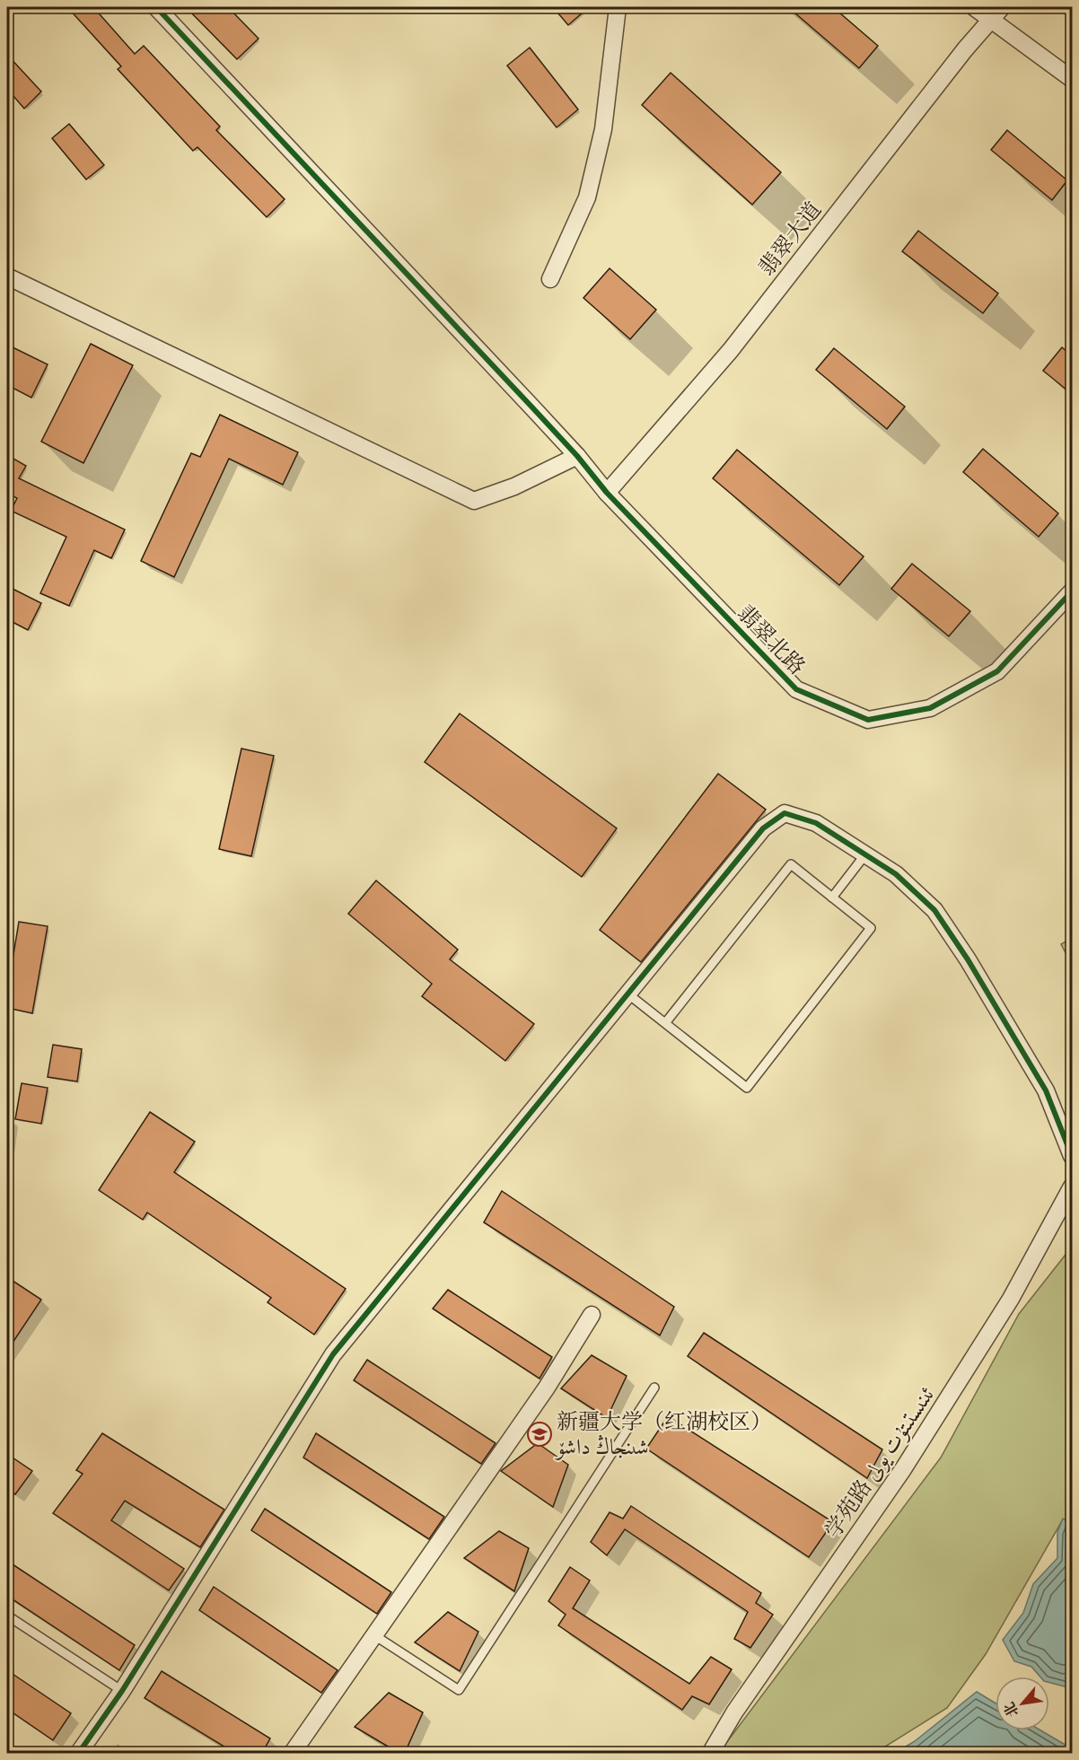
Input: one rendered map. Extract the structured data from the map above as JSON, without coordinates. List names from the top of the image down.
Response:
{
  "streets": {
    "street": ["翡翠大道", "翡翠北路", "学苑路 ئىنىستىتۇت يولى"]
  },
  "crossings": [
    ["翡翠大道", "翡翠北路"]
  ],
  "places": {
    "school or university": ["新疆大学（红湖校区） شىنجاڭ داشۆ"]
  },
  "north": "bottom left"
}
